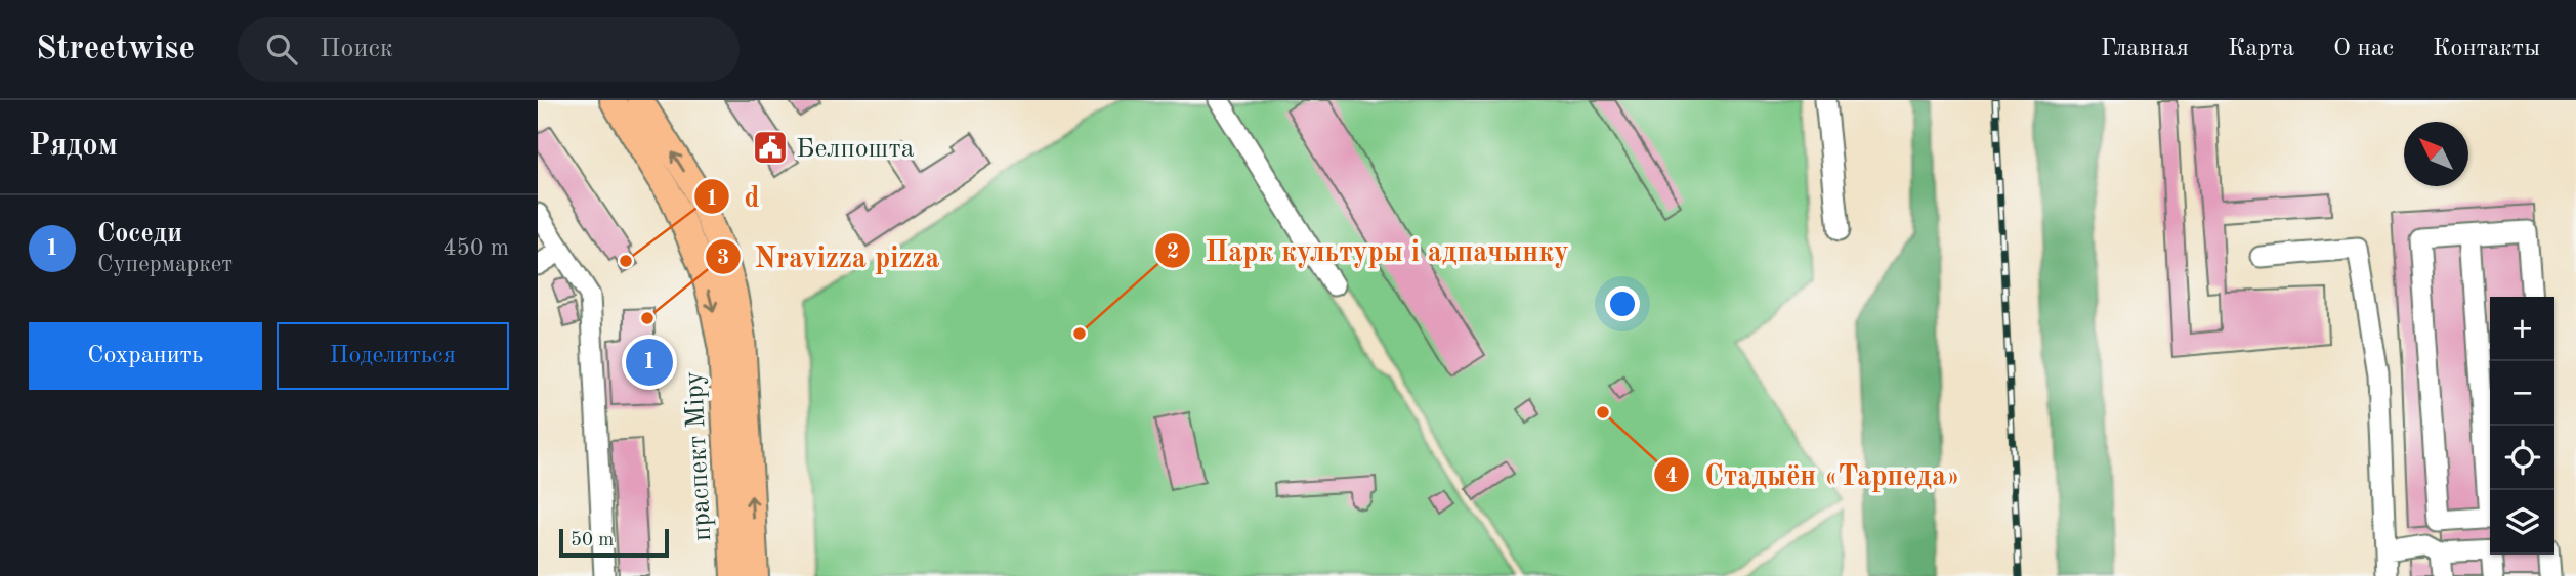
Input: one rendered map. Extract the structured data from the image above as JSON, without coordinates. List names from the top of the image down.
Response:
{
  "streets": {
    "main road": ["праспект Міру"]
  },
  "places": {
    "public building": ["Белпошта"],
    "other": [
      "d",
      "Nravizza pizza",
      "Парк культуры і адпачынку",
      "Стадыён «Тарпеда»"
    ]
  },
  "scale_bar": "50 m",
  "north": "top left",
  "page": {
    "header": "Streetwise",
    "search": "Поиск",
    "nav": [
      "Главная",
      "Карта",
      "О нас",
      "Контакты"
    ],
    "heading": "Рядом",
    "list": [
      {
        "mark": "1",
        "name": "Соседи",
        "note": "Супермаркет",
        "value": "450 m"
      }
    ],
    "map_buttons": ["+", "−"],
    "buttons": ["Сохранить", "Поделиться"],
    "pins": "1",
    "scale": "50 m"
  }
}
